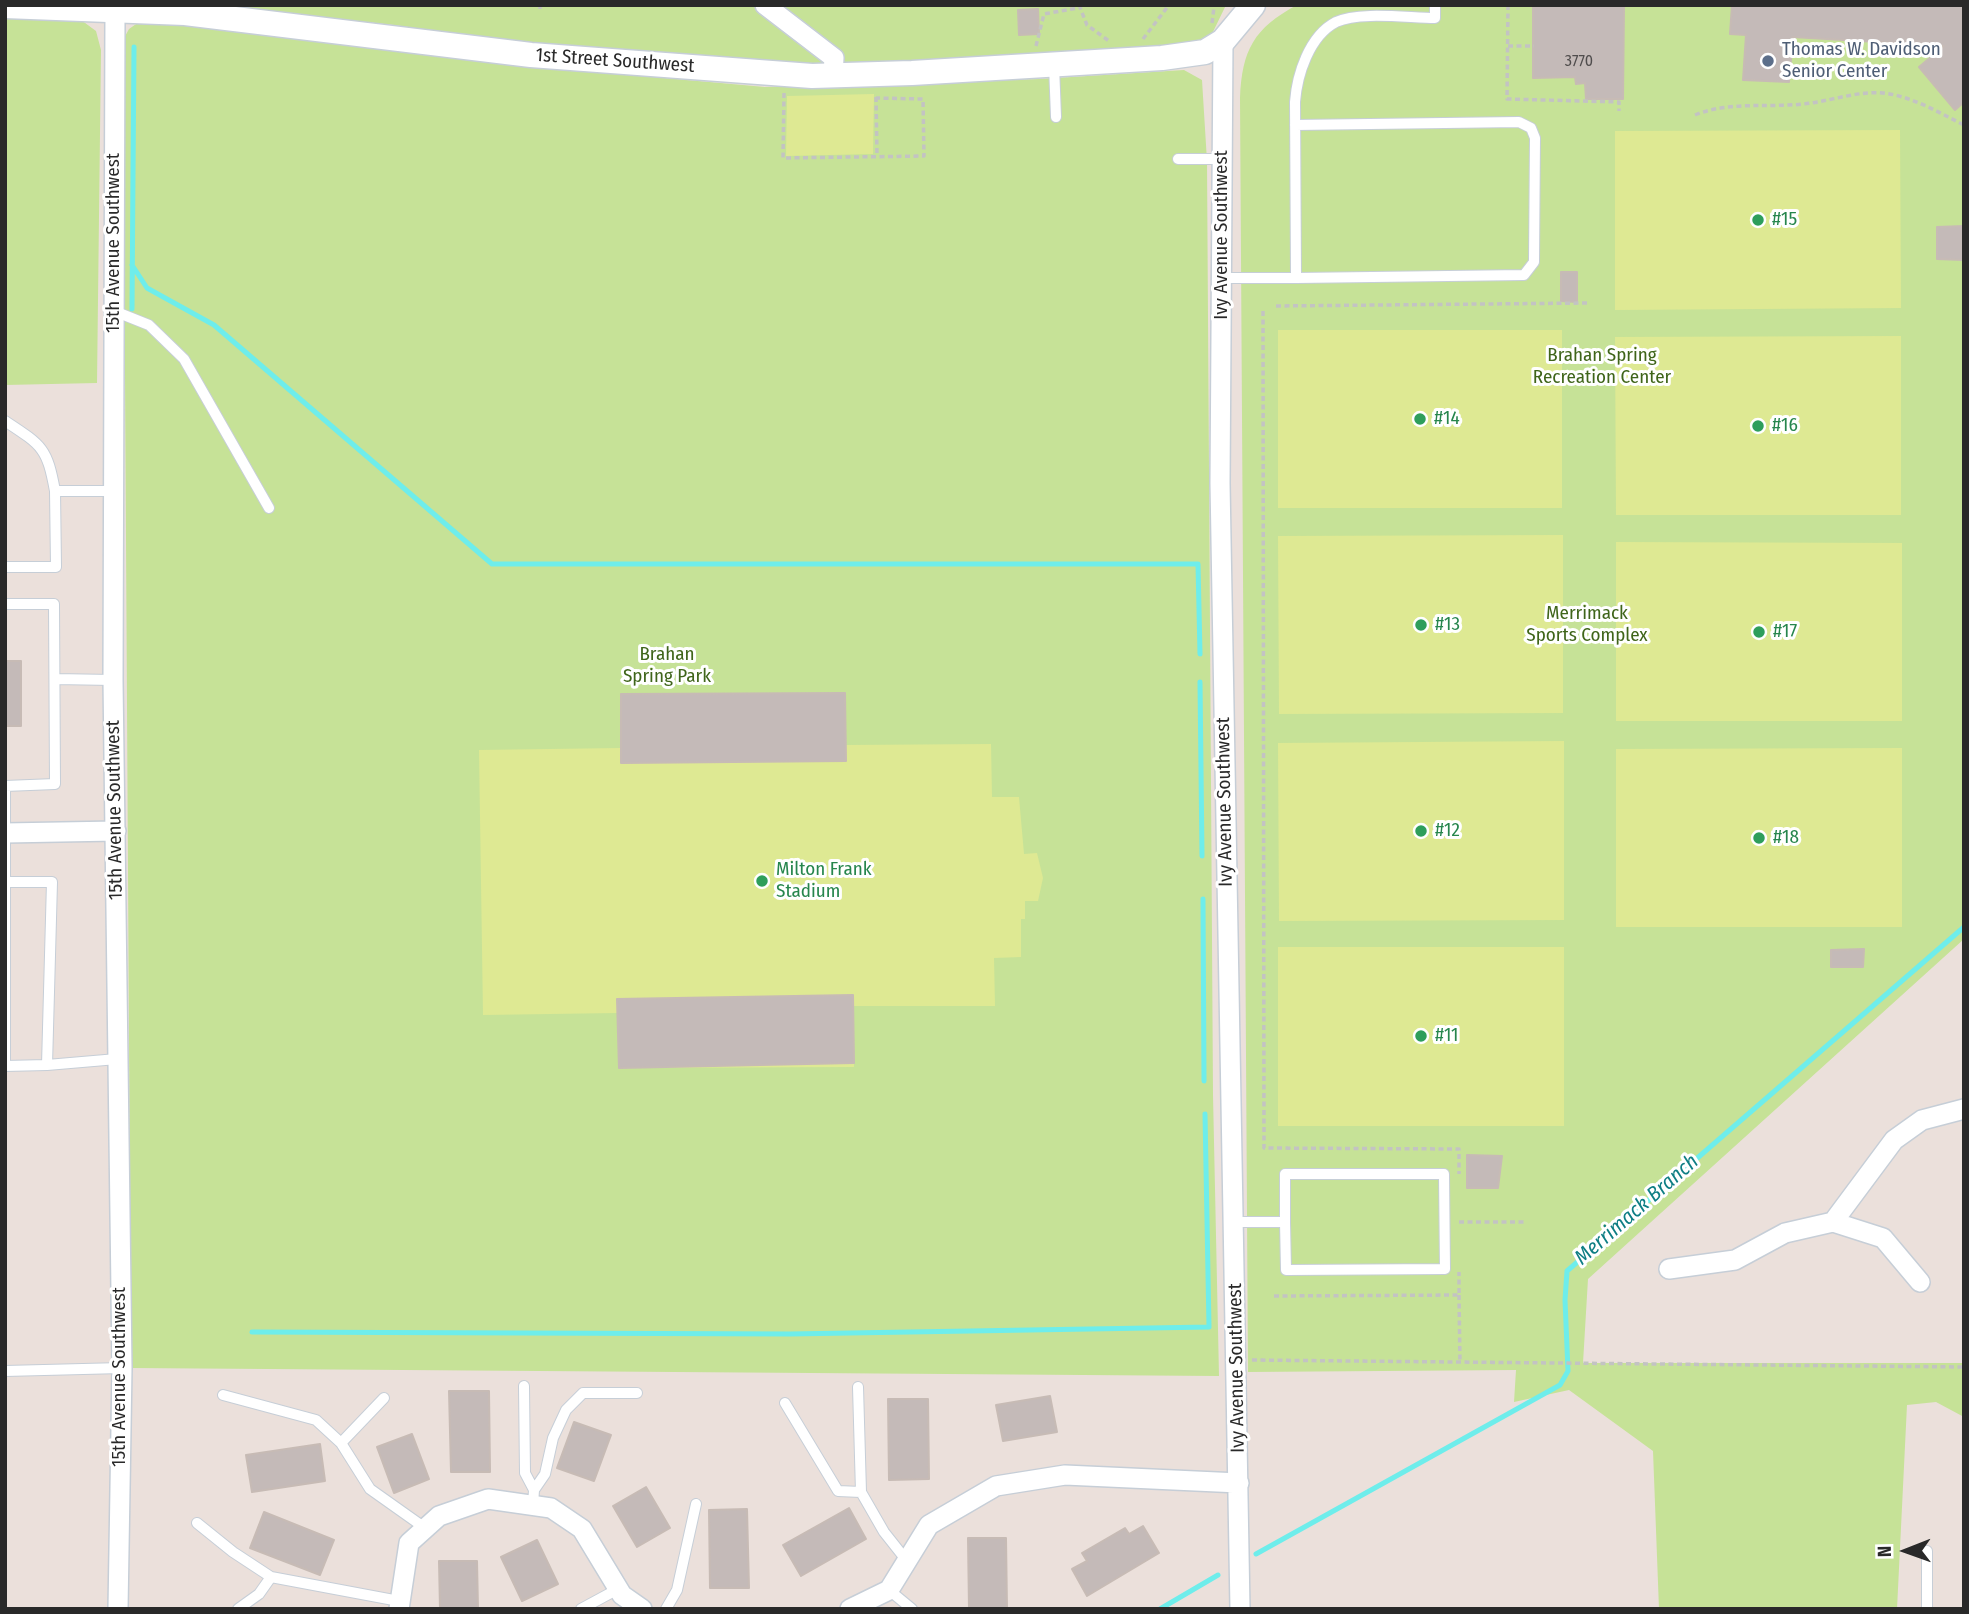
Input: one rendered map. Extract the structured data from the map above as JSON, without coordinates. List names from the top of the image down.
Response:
{
  "streets": {
    "street": ["1st Street Southwest", "Ivy Avenue Southwest", "15th Avenue Southwest"]
  },
  "crossings": [
    ["1st Street Southwest", "Ivy Avenue Southwest"],
    ["1st Street Southwest", "15th Avenue Southwest"]
  ],
  "water": ["Merrimack Branch"],
  "parks": ["Brahan Spring Recreation Center", "Merrimack Sports Complex", "Brahan Spring Park"],
  "places": [
    "Thomas W. Davidson Senior Center",
    "#15",
    "#14",
    "#16",
    "#13",
    "#17",
    "#12",
    "#18",
    "Milton Frank Stadium",
    "#11"
  ],
  "house_numbers": ["3770"],
  "north": "left"
}
